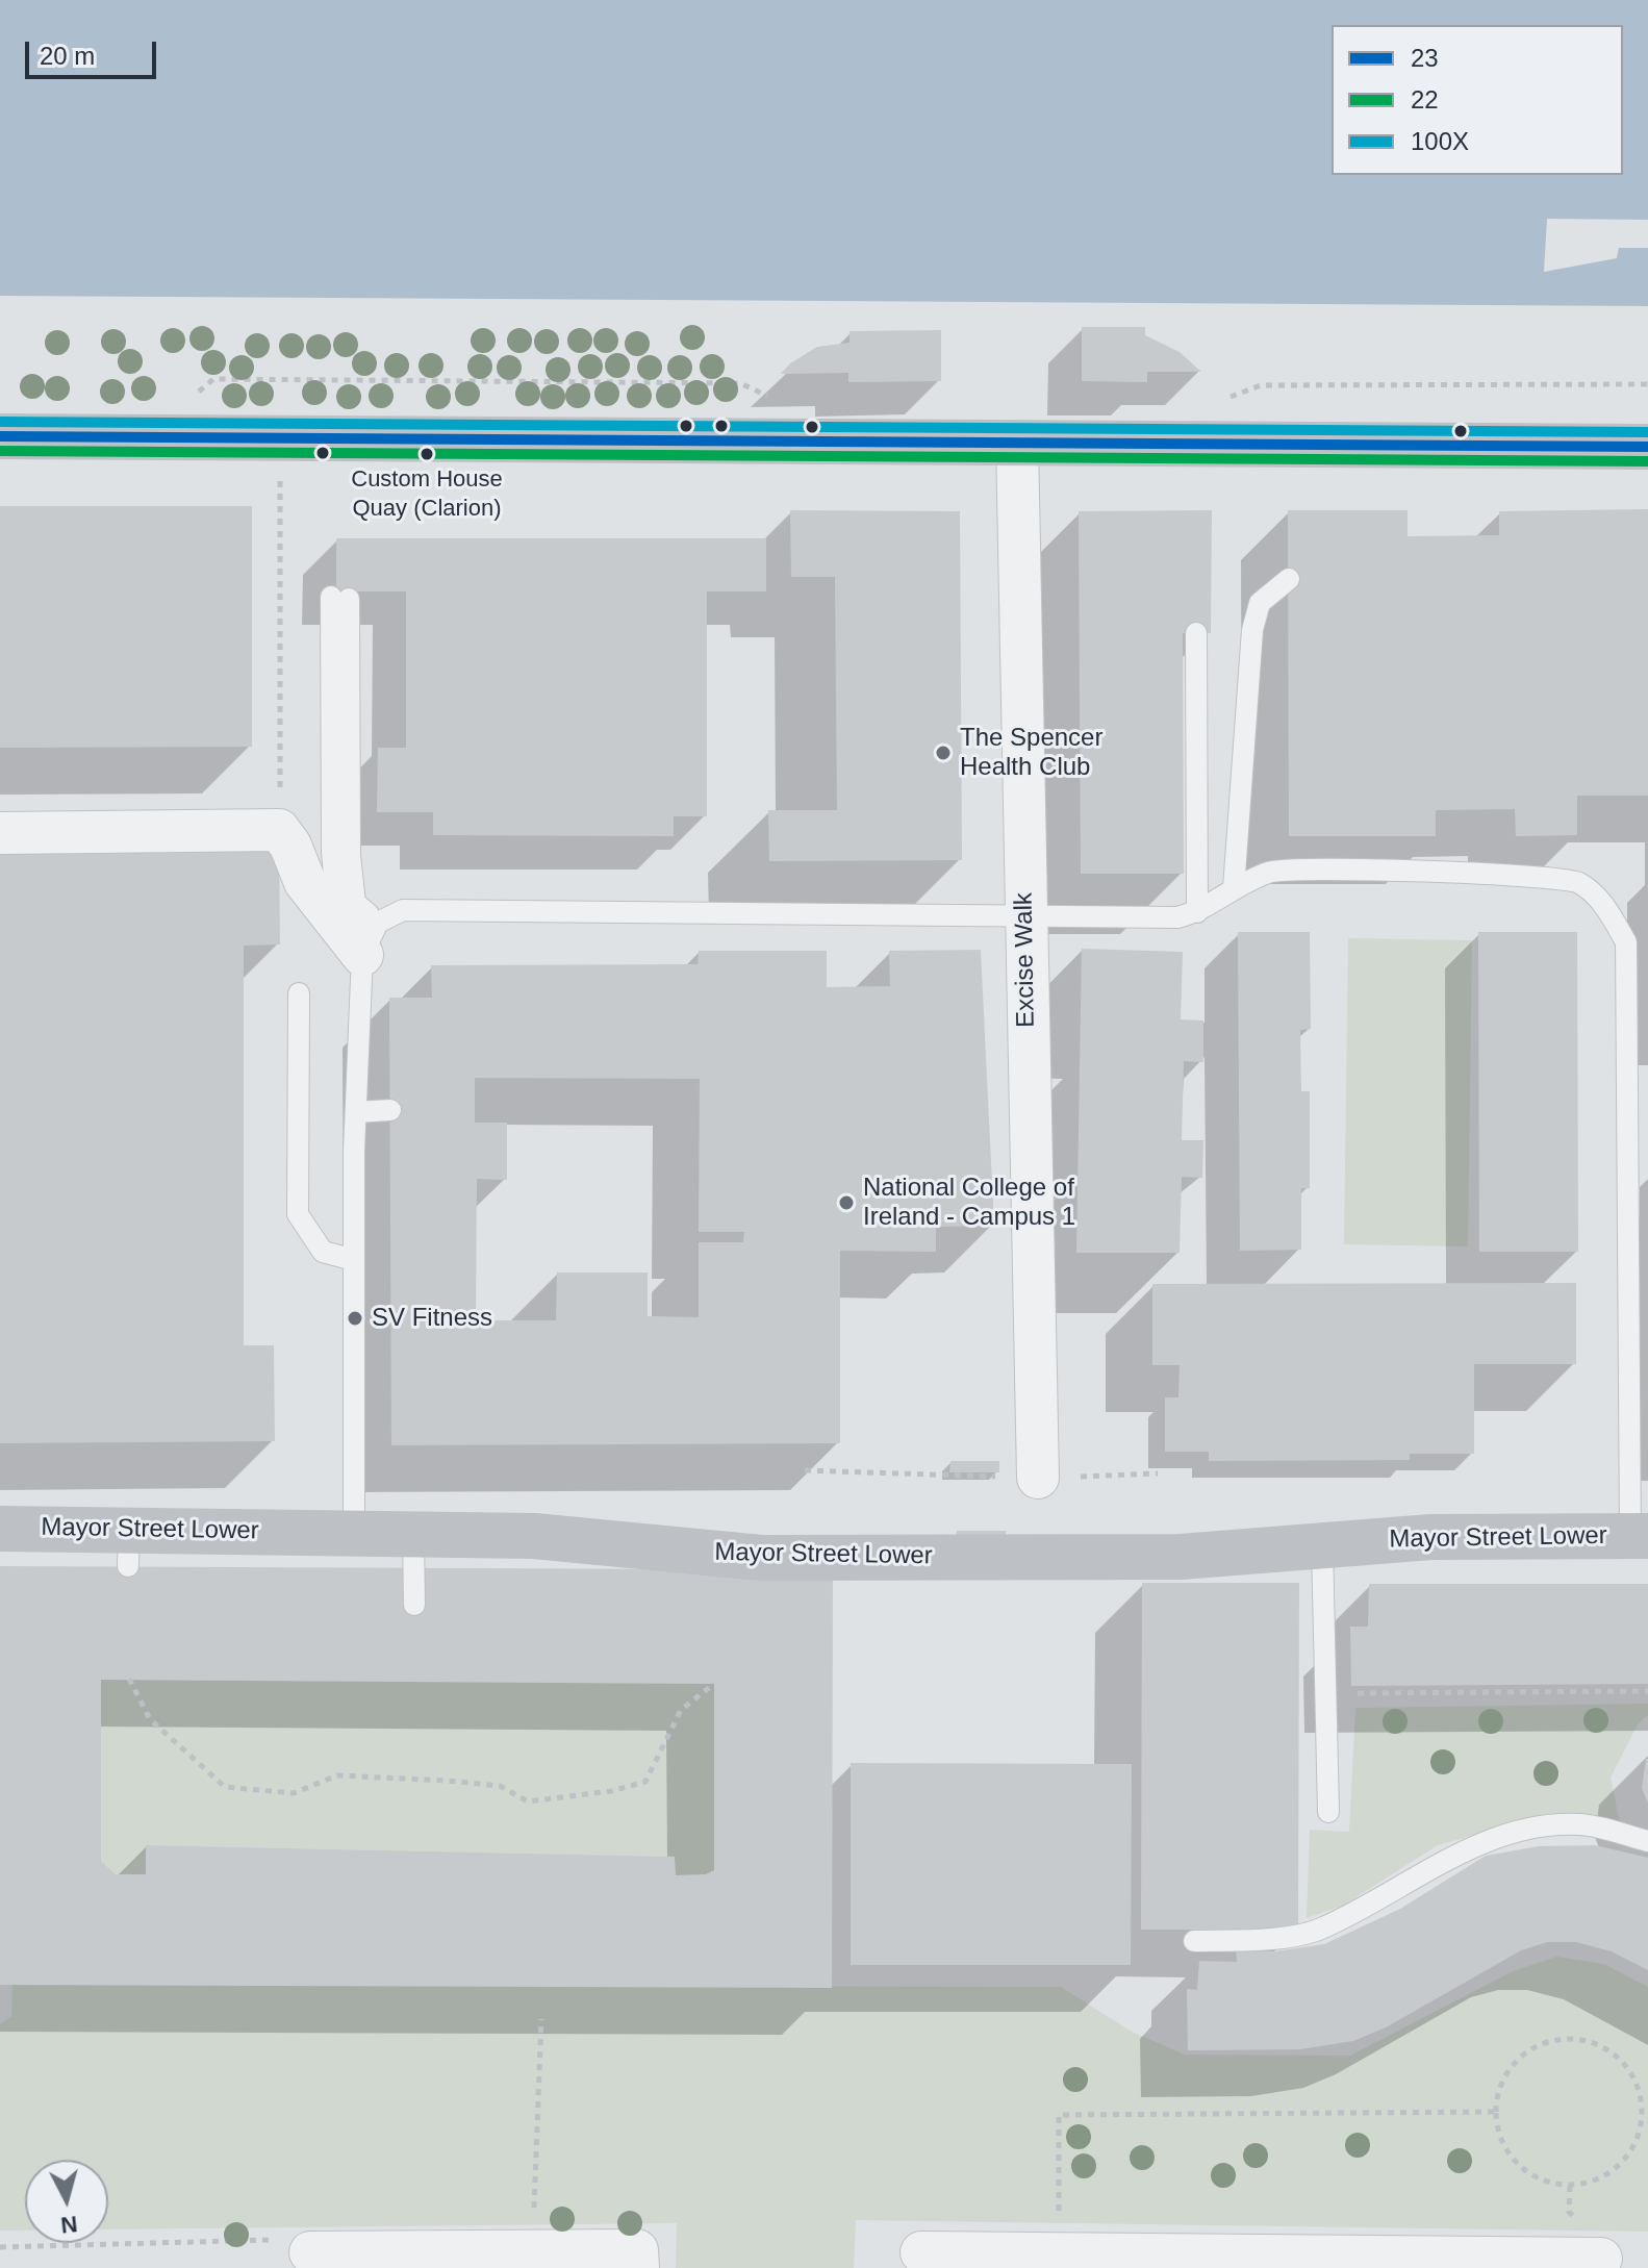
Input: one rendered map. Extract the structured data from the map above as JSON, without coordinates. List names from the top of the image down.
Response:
{
  "streets": {
    "main road": ["Mayor Street Lower"],
    "street": ["Excise Walk"]
  },
  "places": [
    "Custom House Quay (Clarion)",
    "The Spencer Health Club",
    "National College of Ireland - Campus 1",
    "SV Fitness"
  ],
  "lines": ["transit line 100X", "transit line 23", "transit line 22"],
  "legend": ["23", "22", "100X"],
  "scale_bar": "20 m",
  "north": "bottom"
}
